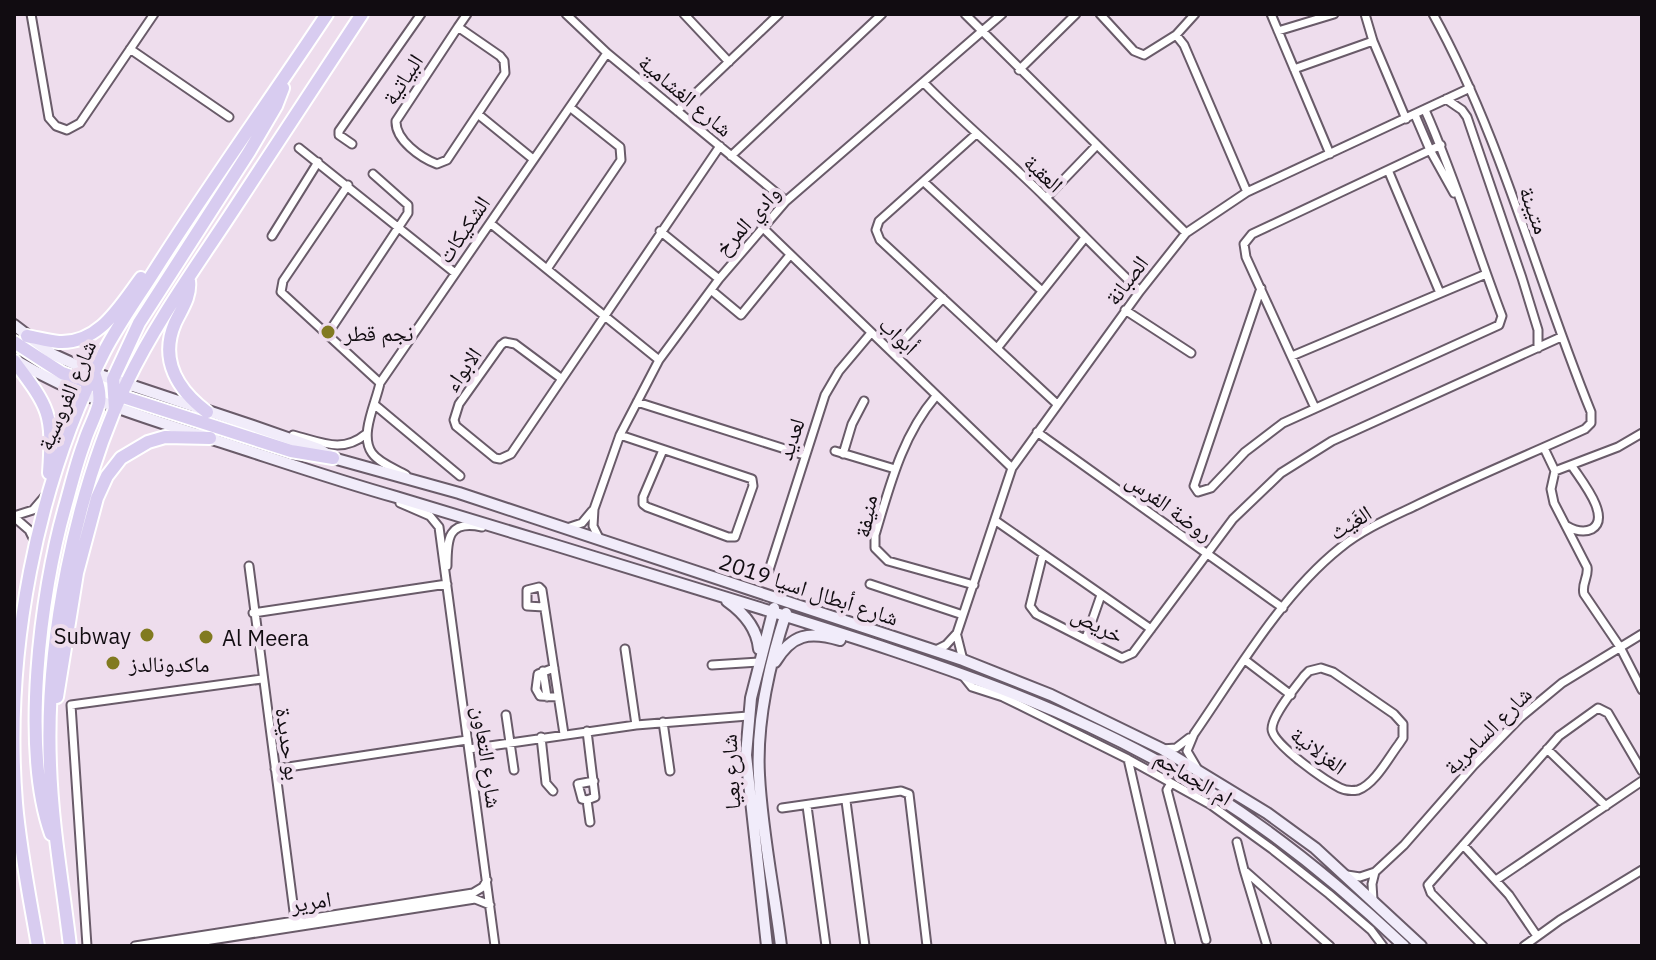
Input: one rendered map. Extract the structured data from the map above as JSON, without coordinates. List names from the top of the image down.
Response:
{
  "streets": {
    "highway": ["شارع الفروسية"],
    "main road": ["شارع أبطال اسيا 2019", "شارع بعيا"],
    "street": [
      "البياتية",
      "شارع الغشامية",
      "العقبة",
      "متيبنة",
      "وادي المرخ",
      "الشكيكات",
      "الصبانة",
      "أبواب",
      "الابواء",
      "لعديد",
      "روضة الفرس",
      "منيفة",
      "الغَيْث",
      "خريص",
      "شارع السامرية",
      "بو حديدة",
      "الغزلانية",
      "شارع التعاون",
      "ام الجماجم",
      "امرير"
    ]
  },
  "crossings": [
    ["شارع الغشامية", "وادي المرخ"],
    ["شارع الغشامية", "الشكيكات"],
    ["شارع الغشامية", "الابواء"],
    ["العقبة", "وادي المرخ"],
    ["العقبة", "الصبانة"],
    ["متيبنة", "الصبانة"],
    ["متيبنة", "الغَيْث"],
    ["متيبنة", "خريص"],
    ["وادي المرخ", "أبواب"],
    ["وادي المرخ", "شارع أبطال اسيا 2019"],
    ["الصبانة", "أبواب"],
    ["الصبانة", "روضة الفرس"],
    ["الصبانة", "منيفة"],
    ["أبواب", "لعديد"],
    ["أبواب", "منيفة"],
    ["شارع الفروسية", "شارع أبطال اسيا 2019"],
    ["روضة الفرس", "الغَيْث"],
    ["روضة الفرس", "خريص"],
    ["الغَيْث", "الغزلانية"],
    ["شارع أبطال اسيا 2019", "شارع التعاون"],
    ["شارع أبطال اسيا 2019", "شارع بعيا"],
    ["شارع أبطال اسيا 2019", "ام الجماجم"],
    ["بو حديدة", "امرير"],
    ["شارع التعاون", "امرير"]
  ],
  "places": [
    "نجم قطر",
    "Subway",
    "Al Meera",
    "ماكدونالدز"
  ]
}
